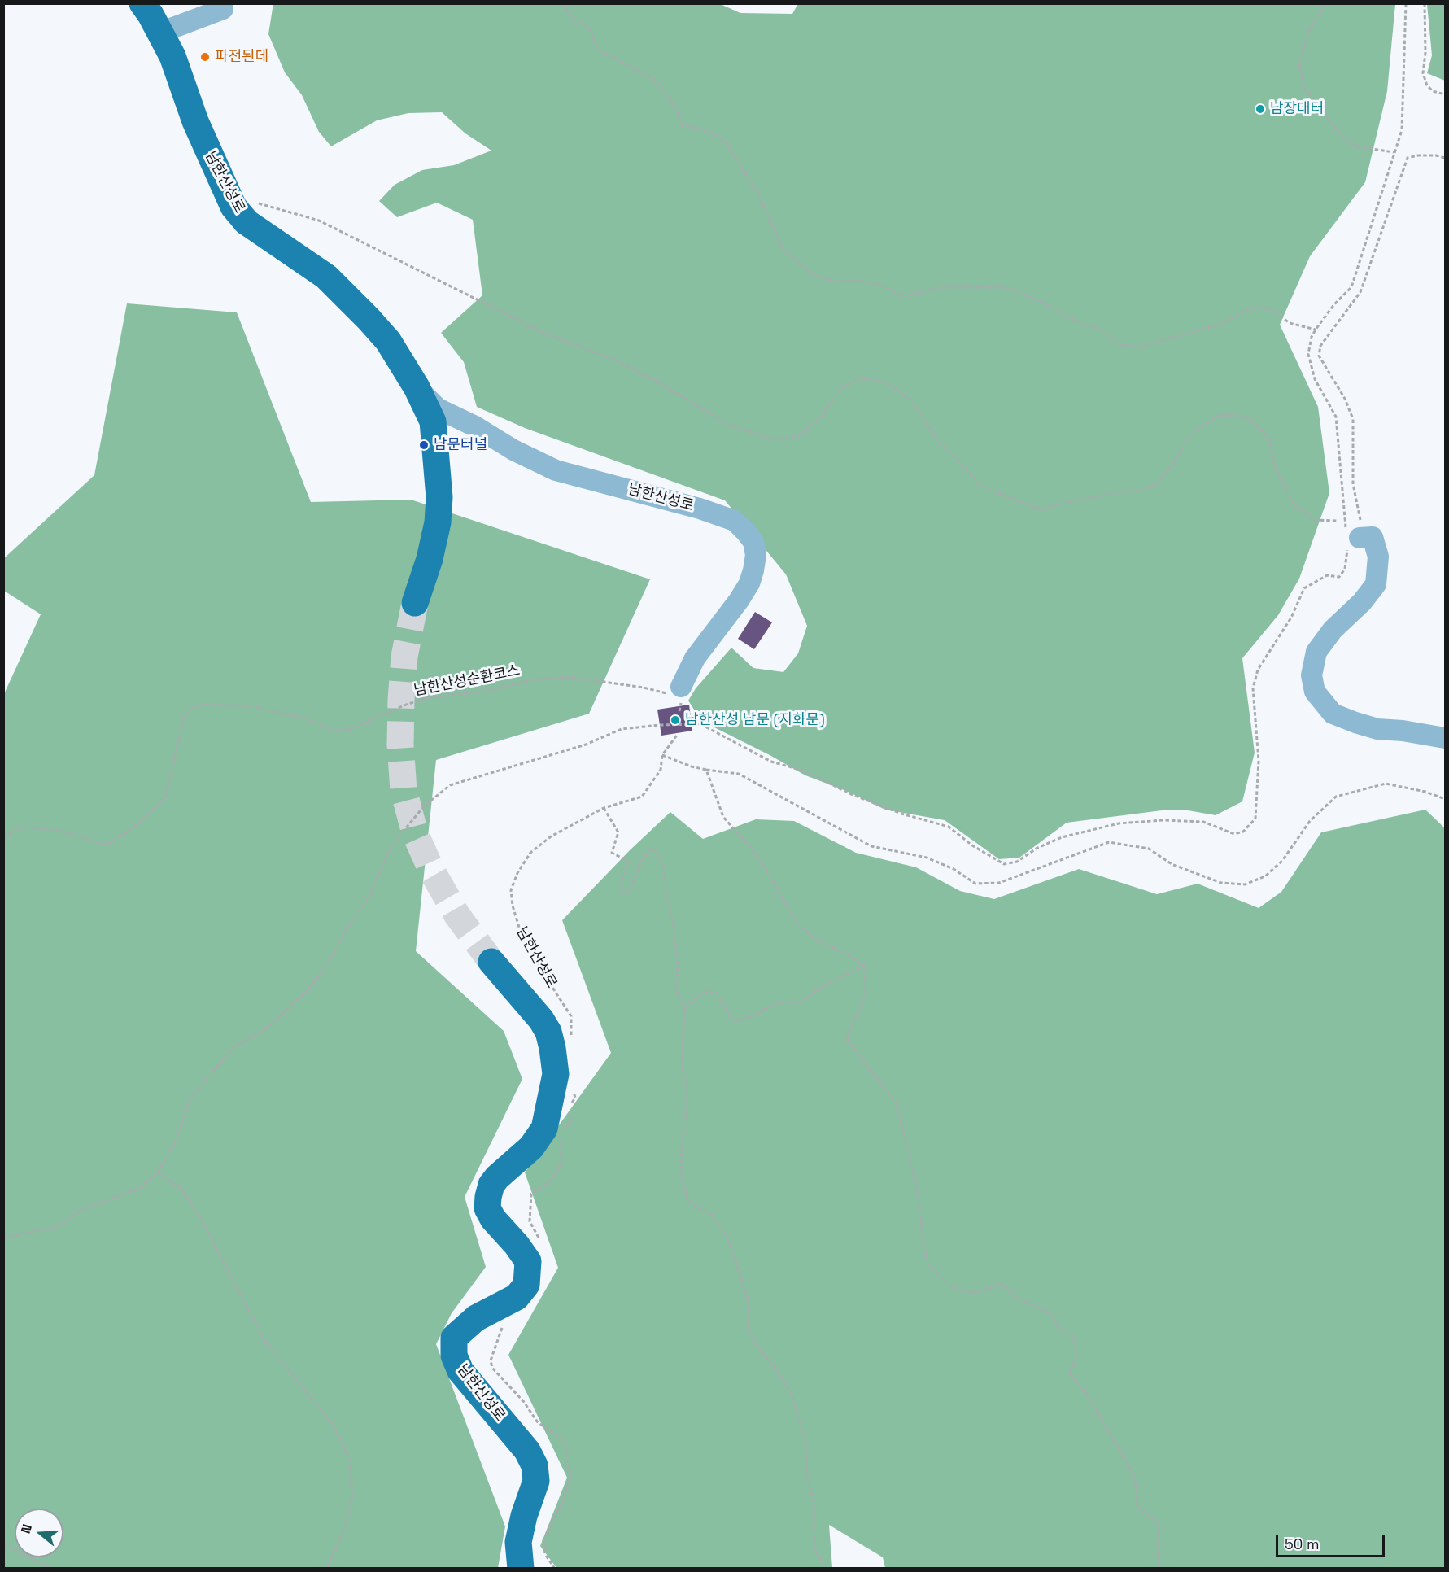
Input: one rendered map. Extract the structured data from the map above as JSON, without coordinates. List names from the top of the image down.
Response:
{
  "streets": {
    "main road": ["남한산성로"],
    "path": ["남한산성순환코스"]
  },
  "crossings": [
    ["남한산성로", "남한산성순환코스"]
  ],
  "places": [
    "파전된데",
    "남장대터",
    "남문터널",
    "남한산성 남문 (지화문)"
  ],
  "scale_bar": "50 m",
  "north": "left"
}
